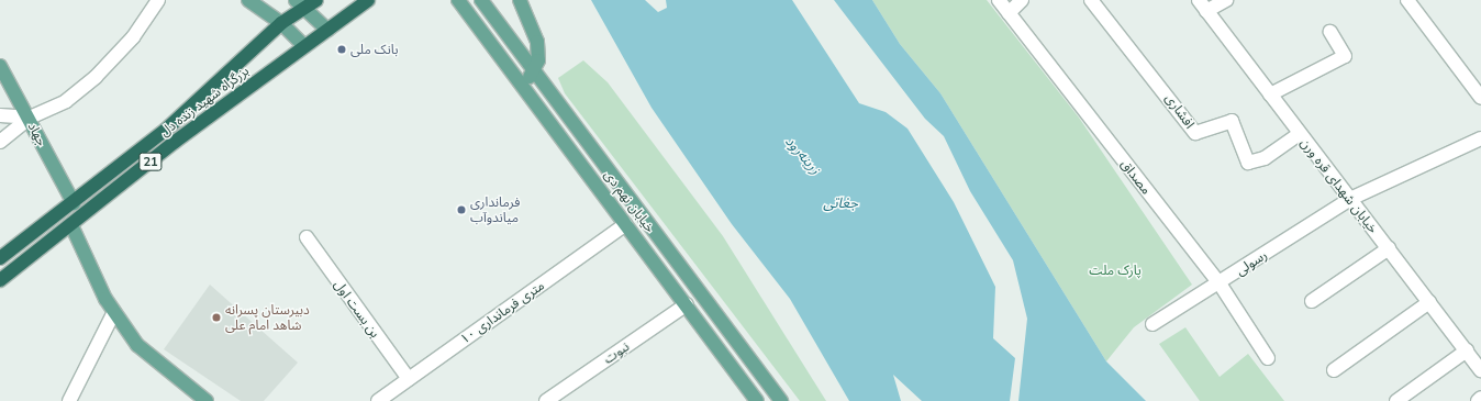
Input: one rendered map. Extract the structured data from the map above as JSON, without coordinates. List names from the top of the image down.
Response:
{
  "streets": {
    "highway": ["بزرگراه شهید زنده دل", "21"],
    "main road": ["جهاد", "خیابان نهم دی"],
    "street": [
      "افشاری",
      "مصداق",
      "خیابان شهدای قره ورن",
      "رسولی",
      "بن بست اول",
      "۱۰ متری فرمانداری",
      "نبوت"
    ]
  },
  "crossings": [
    ["بزرگراه شهید زنده دل", "جهاد"],
    ["بزرگراه شهید زنده دل", "21"],
    ["افشاری", "خیابان شهدای قره ورن"],
    ["مصداق", "رسولی"],
    ["خیابان شهدای قره ورن", "رسولی"],
    ["خیابان نهم دی", "۱۰ متری فرمانداری"],
    ["خیابان نهم دی", "نبوت"],
    ["بن بست اول", "۱۰ متری فرمانداری"]
  ],
  "water": ["زرینه‌رود", "جغاتی"],
  "parks": ["پارک ملت"],
  "places": ["بانک ملی", "فرمانداری میاندوآب", "دبیرستان پسرانه شاهد امام علی"]
}
